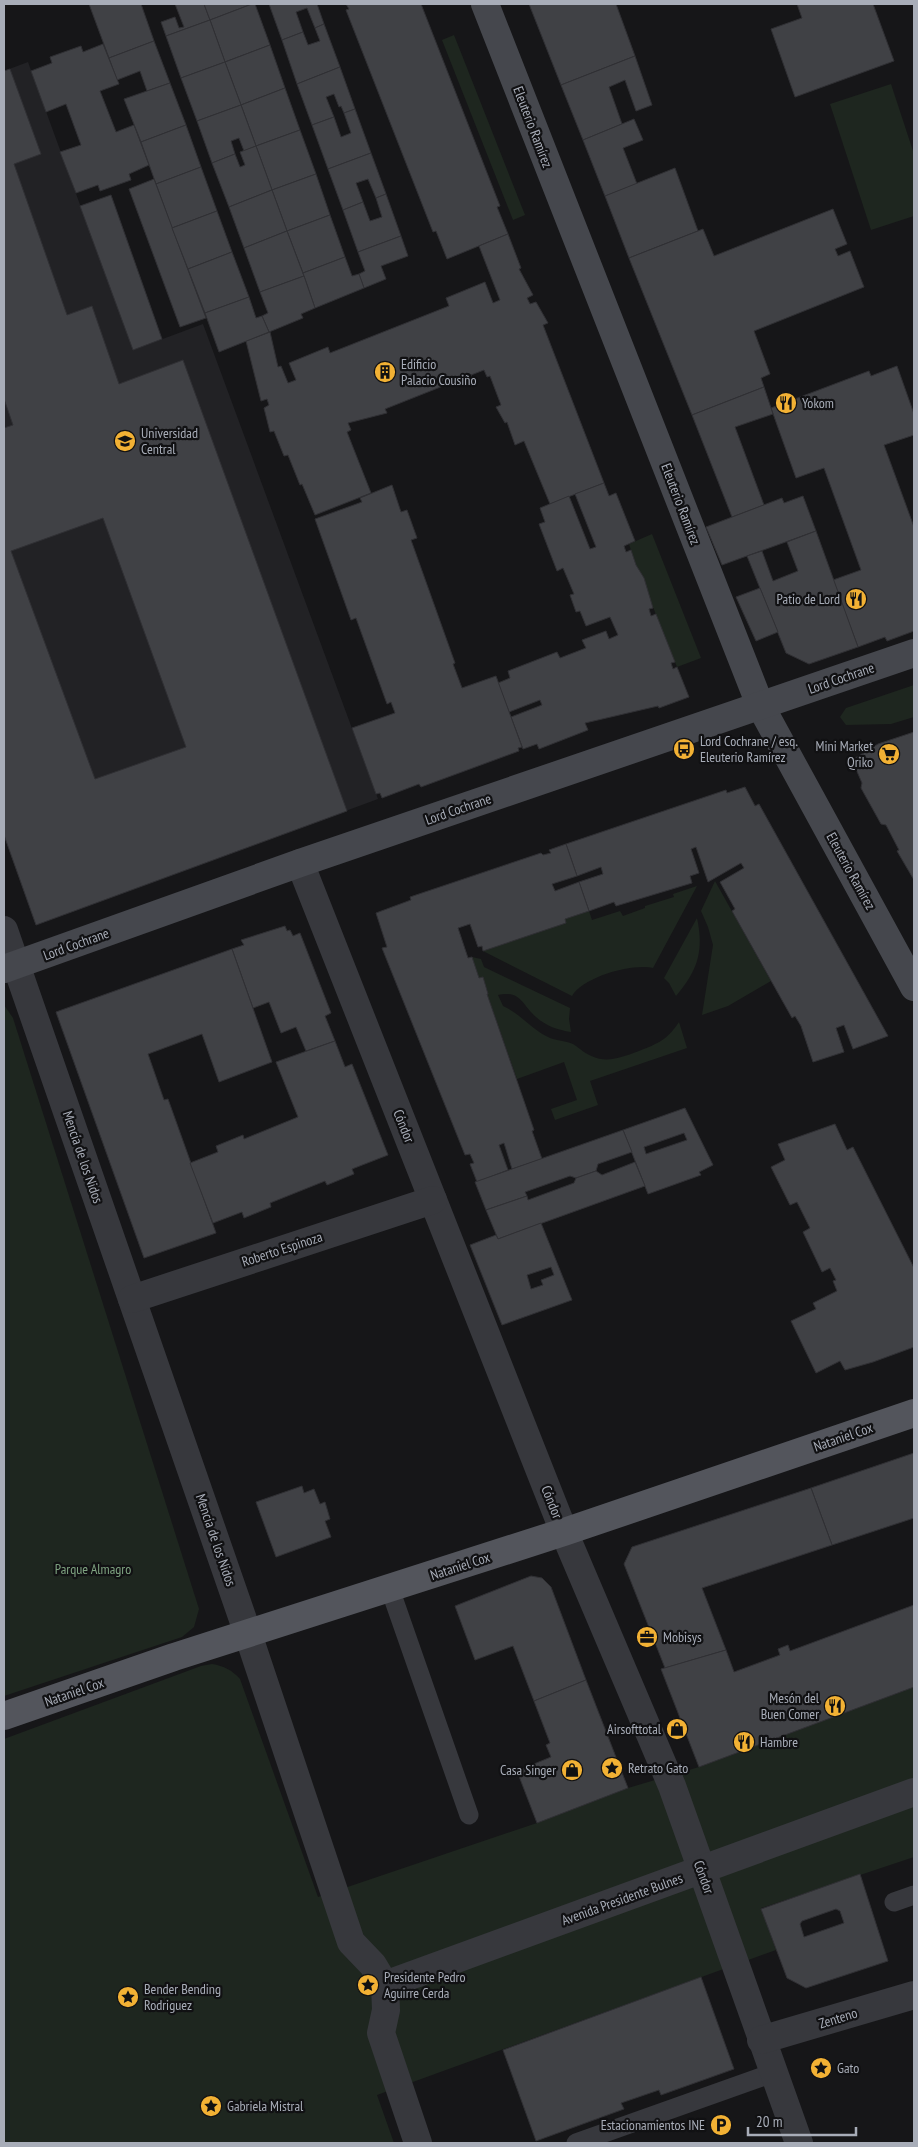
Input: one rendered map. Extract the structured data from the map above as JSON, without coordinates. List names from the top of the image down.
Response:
{
  "streets": {
    "main road": ["Nataniel Cox"],
    "street": [
      "Eleuterio Ramírez",
      "Lord Cochrane",
      "Cóndor",
      "Mencía de los Nidos",
      "Roberto Espinoza",
      "Avenida Presidente Bulnes",
      "Zenteno"
    ]
  },
  "crossings": [
    ["Eleuterio Ramírez", "Lord Cochrane"],
    ["Lord Cochrane", "Cóndor"],
    ["Lord Cochrane", "Mencía de los Nidos"],
    ["Cóndor", "Roberto Espinoza"],
    ["Cóndor", "Nataniel Cox"],
    ["Cóndor", "Avenida Presidente Bulnes"],
    ["Cóndor", "Zenteno"],
    ["Mencía de los Nidos", "Roberto Espinoza"],
    ["Mencía de los Nidos", "Nataniel Cox"],
    ["Mencía de los Nidos", "Avenida Presidente Bulnes"]
  ],
  "parks": ["Parque Almagro"],
  "places": {
    "building": ["Edificio Palacio Cousiño"],
    "restaurant": [
      "Yokom",
      "Patio de Lord",
      "Mesón del Buen Comer",
      "Hambre"
    ],
    "school or university": ["Universidad Central"],
    "bus stop": ["Lord Cochrane / esq. Eleuterio Ramírez"],
    "supermarket": ["Mini Market Qriko"],
    "office": ["Mobisys"],
    "shop": ["Airsofttotal", "Casa Singer"],
    "place": [
      "Retrato Gato",
      "Presidente Pedro Aguirre Cerda",
      "Bender Bending Rodriguez",
      "Gato",
      "Gabriela Mistral"
    ],
    "parking": ["Estacionamientos INE"]
  },
  "scale_bar": "20 m"
}
